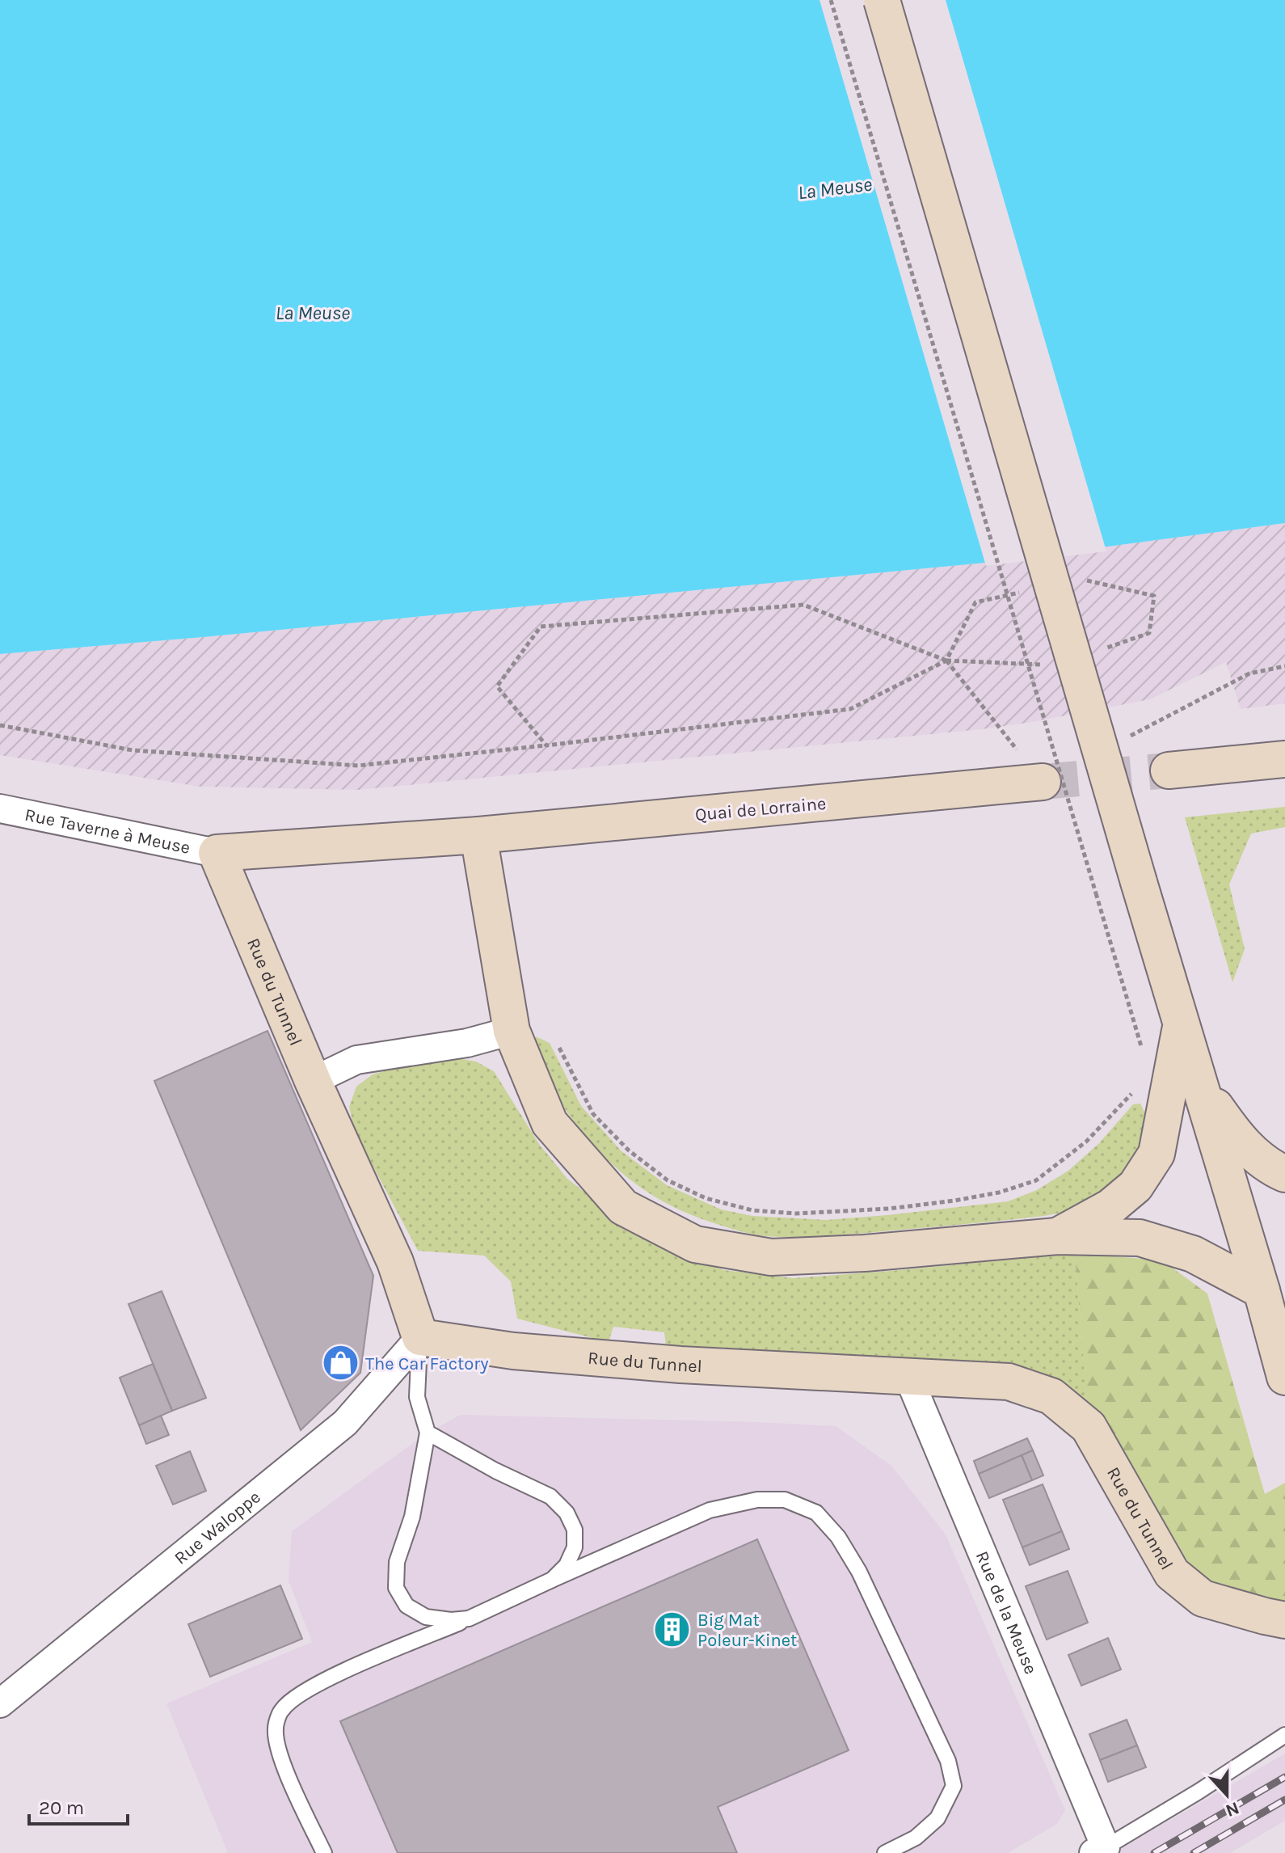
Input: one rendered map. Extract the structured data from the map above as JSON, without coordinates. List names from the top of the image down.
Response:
{
  "streets": {
    "main road": ["Quai de Lorraine", "Rue du Tunnel"],
    "street": ["Rue Taverne à Meuse", "Rue Waloppe", "Rue de la Meuse"]
  },
  "crossings": [
    ["Quai de Lorraine", "Rue Taverne à Meuse"],
    ["Quai de Lorraine", "Rue du Tunnel"],
    ["Rue Taverne à Meuse", "Rue du Tunnel"],
    ["Rue du Tunnel", "Rue Waloppe"],
    ["Rue du Tunnel", "Rue de la Meuse"]
  ],
  "water": ["La Meuse"],
  "places": {
    "shop": ["The Car Factory"],
    "building": ["Big Mat Poleur-Kinet"]
  },
  "scale_bar": "20 m",
  "north": "bottom"
}
